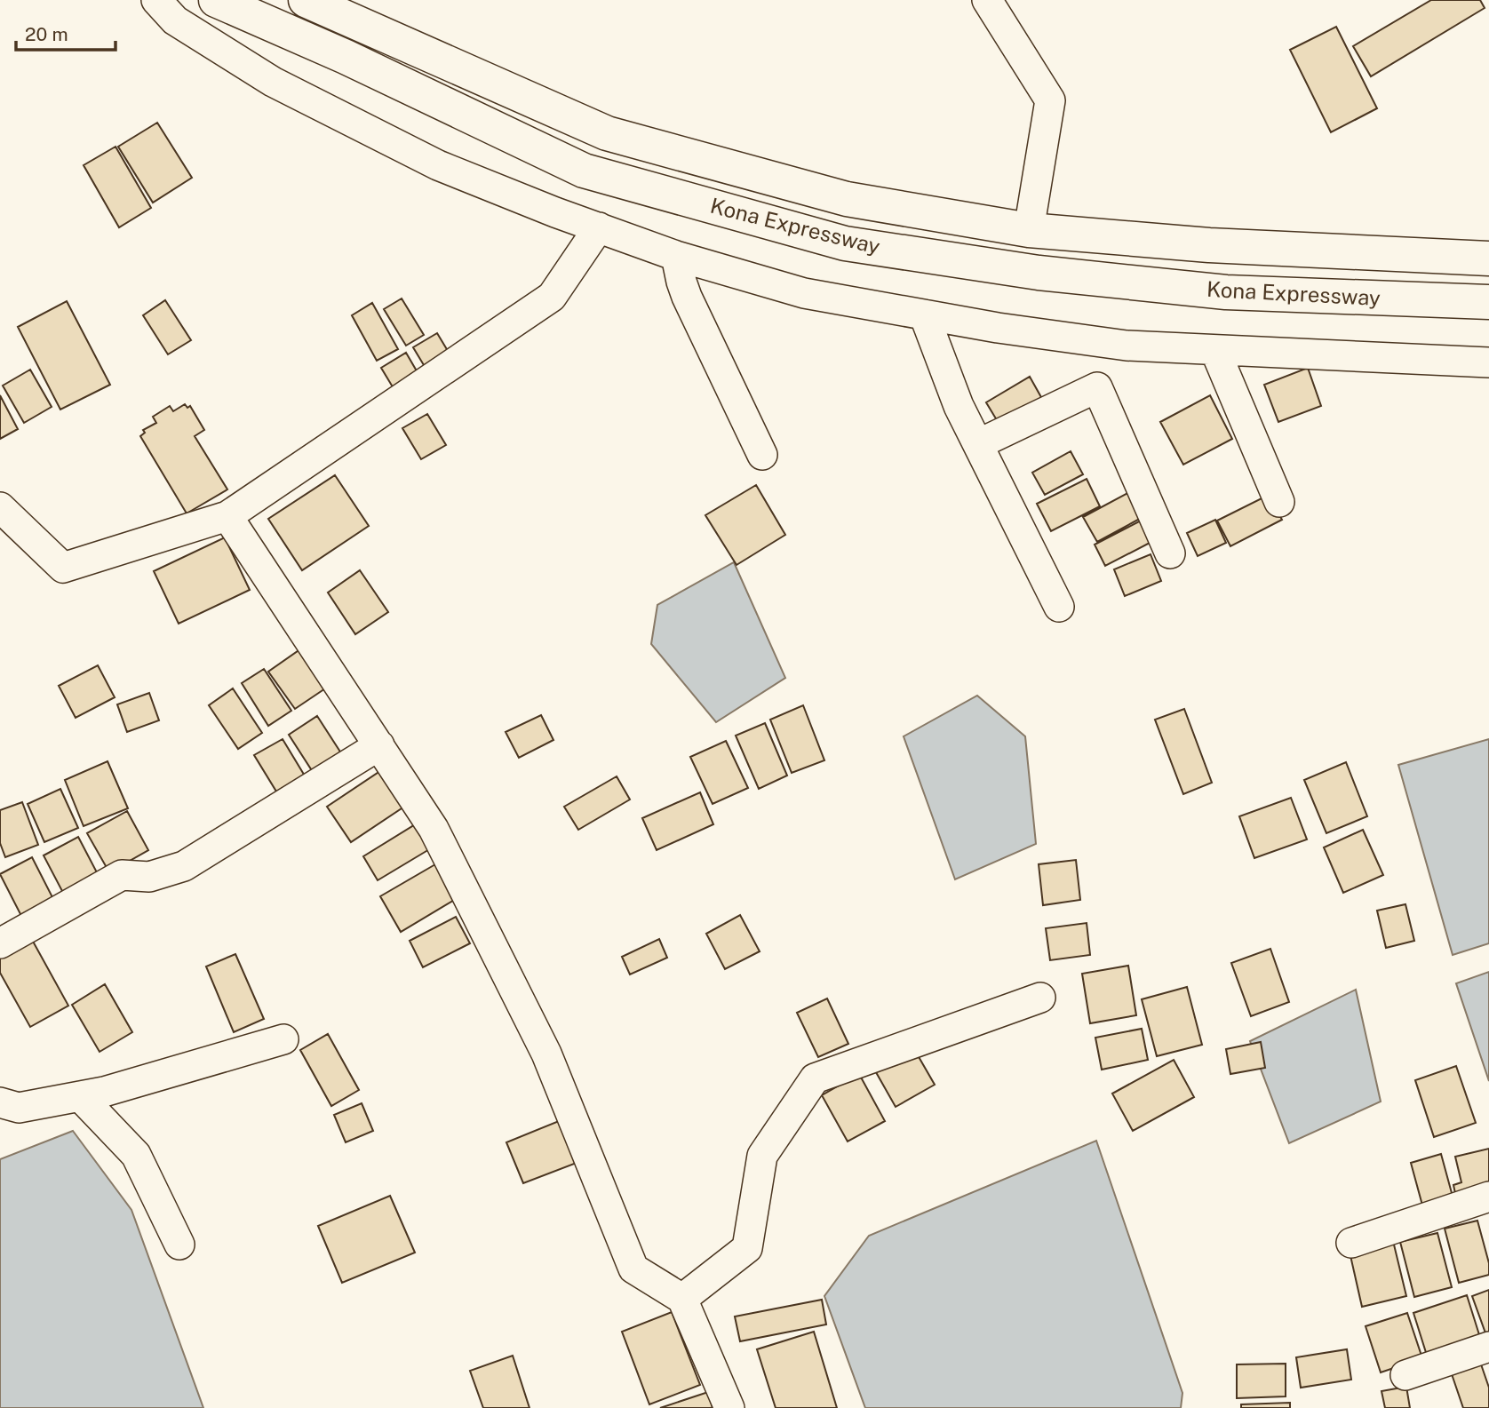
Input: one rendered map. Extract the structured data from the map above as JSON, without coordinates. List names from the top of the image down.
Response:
{
  "streets": {
    "highway": ["Kona Expressway"]
  },
  "scale_bar": "20 m"
}
